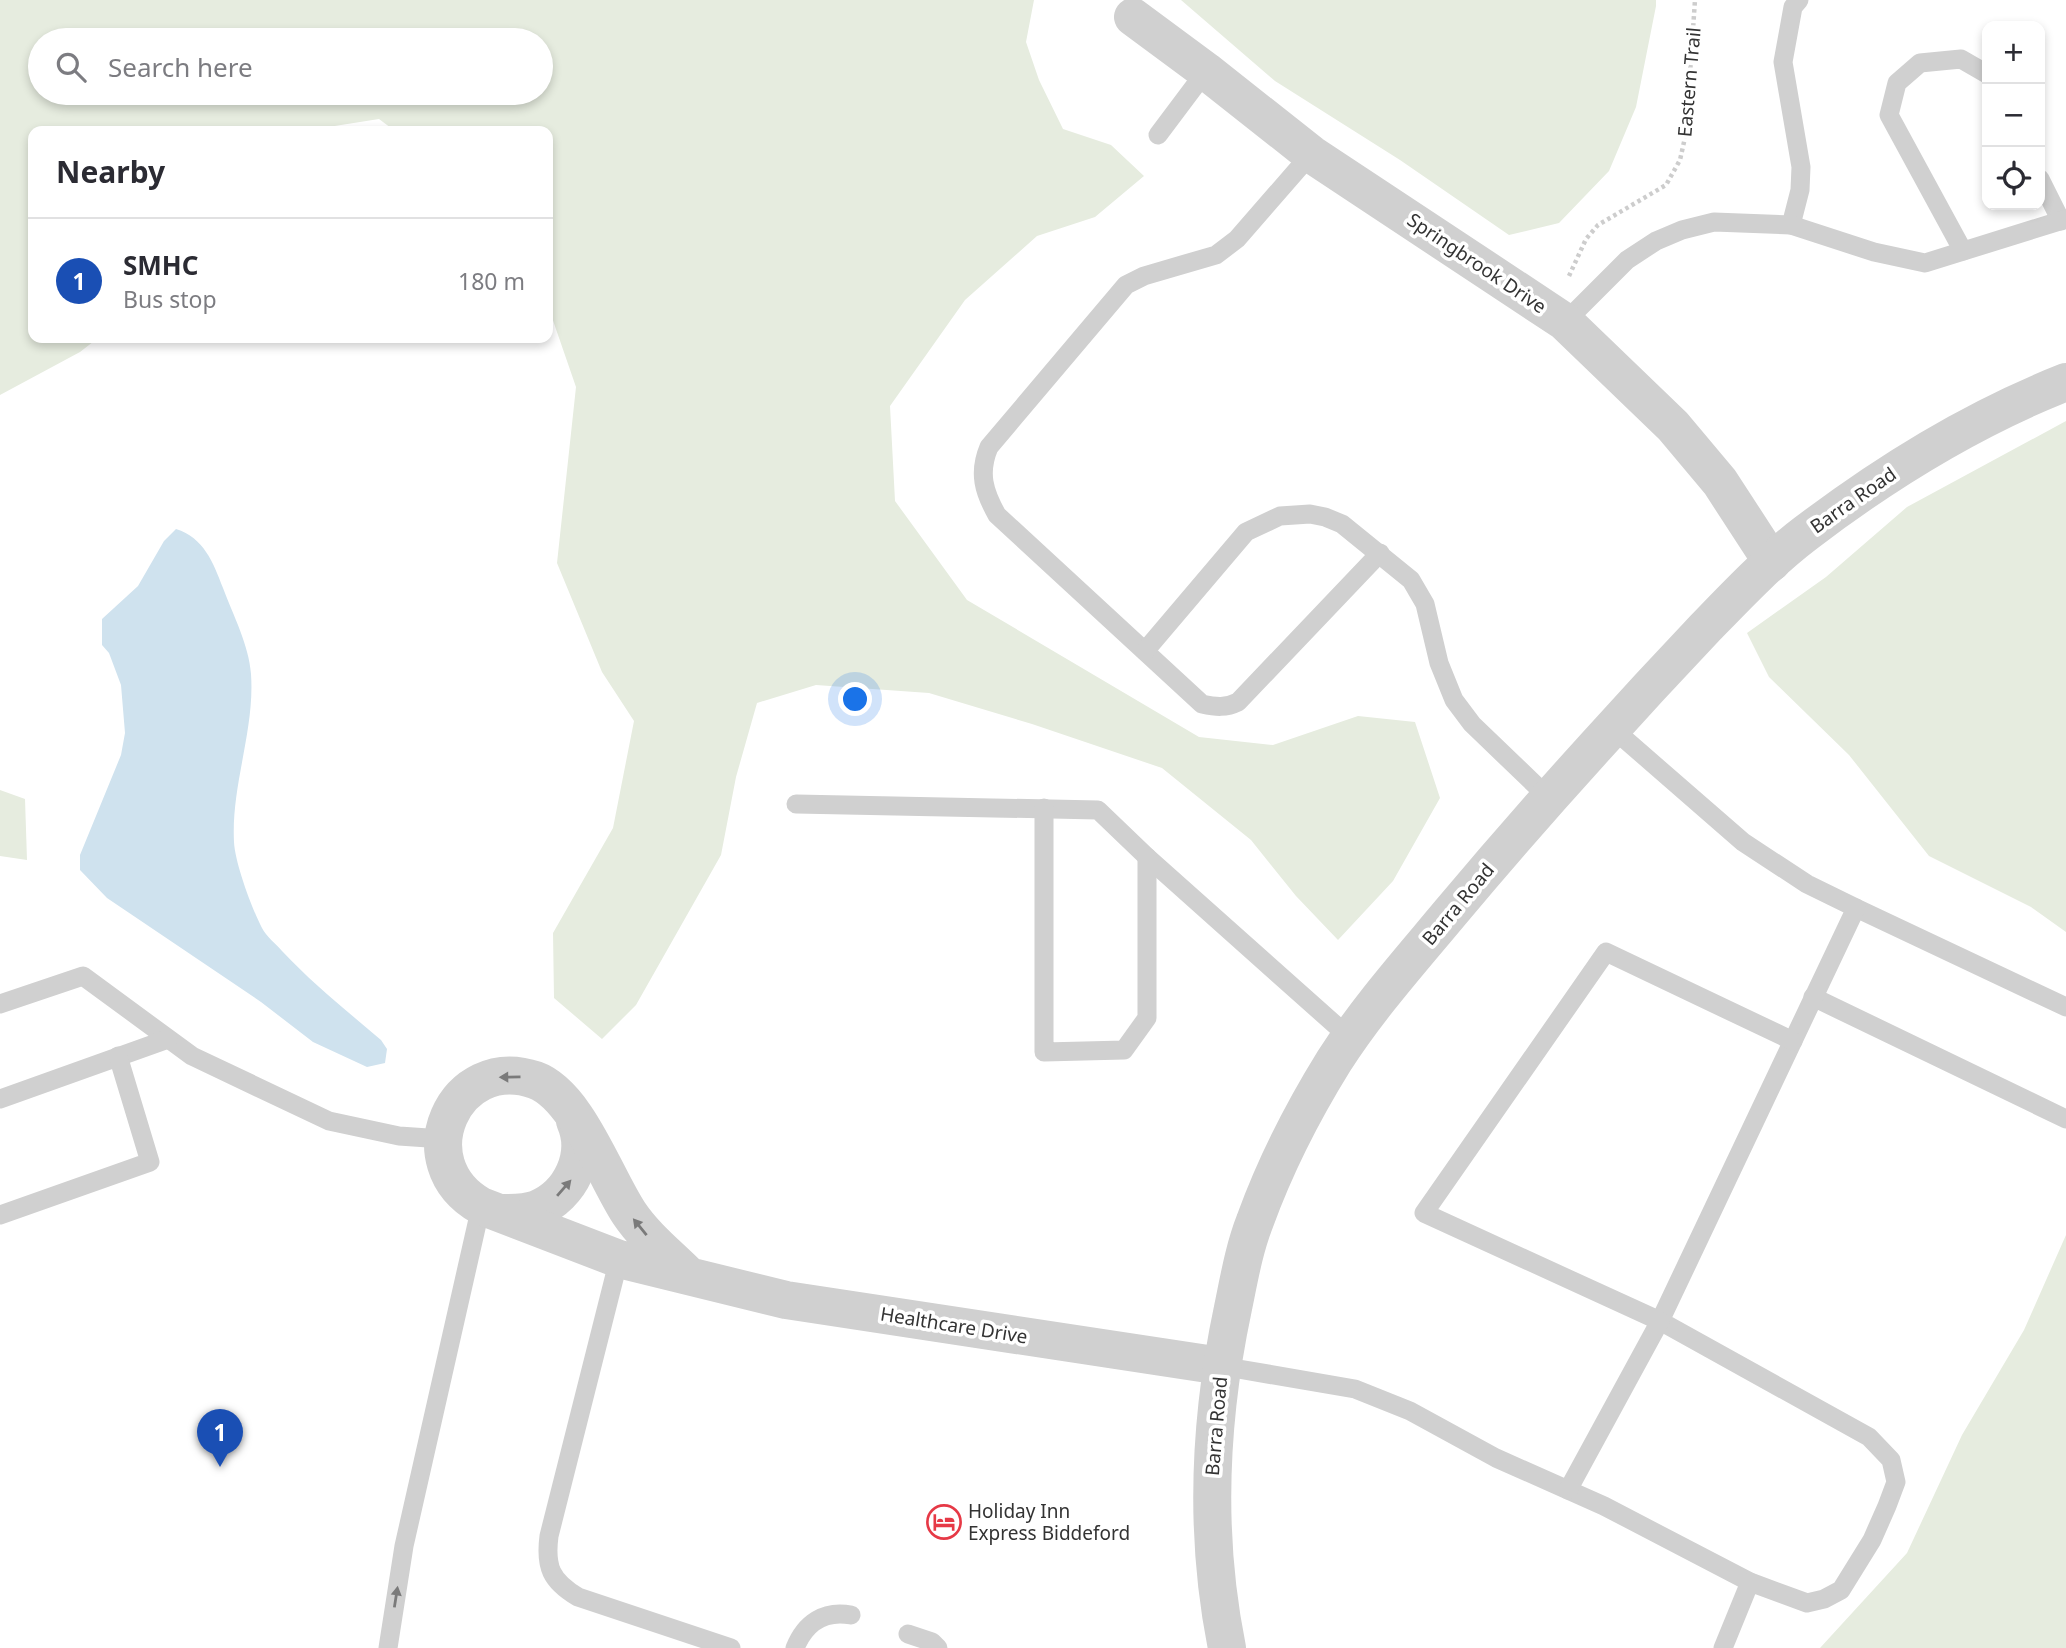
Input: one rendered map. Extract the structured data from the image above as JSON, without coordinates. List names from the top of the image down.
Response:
{
  "streets": {
    "street": ["Springbrook Drive", "Barra Road", "Healthcare Drive"],
    "path": ["Eastern Trail"]
  },
  "crossings": [
    ["Eastern Trail", "Springbrook Drive"],
    ["Springbrook Drive", "Barra Road"],
    ["Barra Road", "Healthcare Drive"]
  ],
  "places": {
    "hotel": ["Holiday Inn Express Biddeford"]
  },
  "page": {
    "map_buttons": ["+", "−"],
    "search": "Search here",
    "heading": "Nearby",
    "list": [
      {
        "mark": "1",
        "name": "SMHC",
        "note": "Bus stop",
        "value": "180 m"
      }
    ],
    "pins": "1"
  }
}
